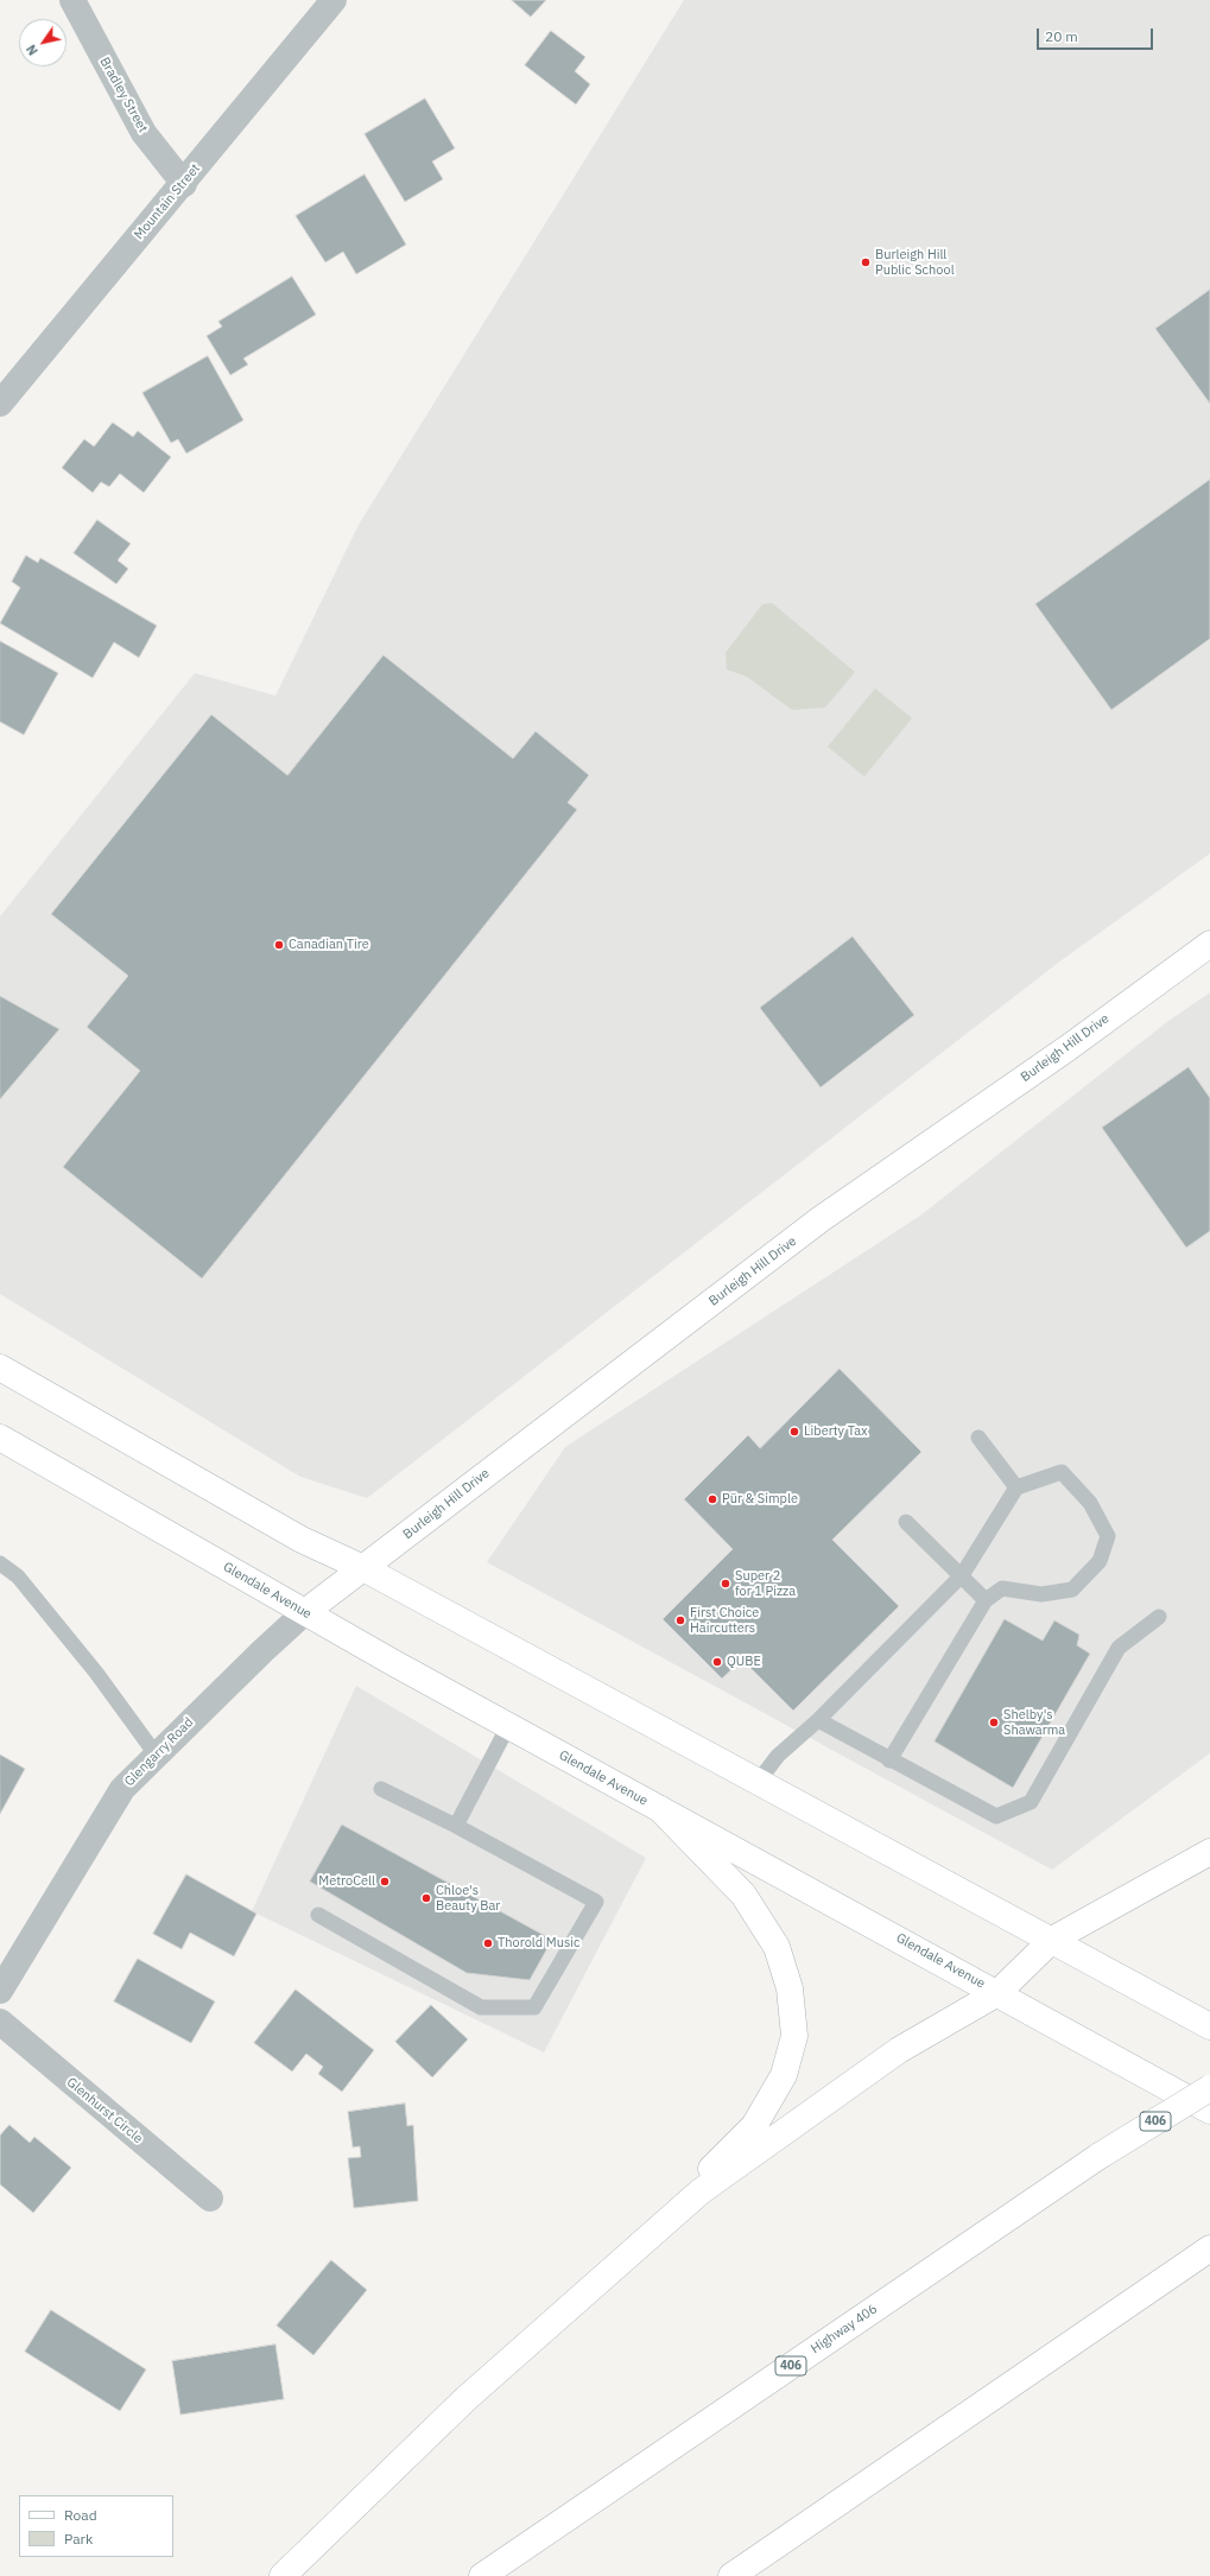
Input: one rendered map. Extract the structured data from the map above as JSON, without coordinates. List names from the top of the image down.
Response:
{
  "streets": {
    "main road": [
      "Burleigh Hill Drive",
      "Glendale Avenue",
      "406",
      "Highway 406"
    ],
    "street": [
      "Bradley Street",
      "Mountain Street",
      "Glengarry Road",
      "Glenhurst Circle"
    ]
  },
  "crossings": [
    ["Bradley Street", "Mountain Street"],
    ["Burleigh Hill Drive", "Glendale Avenue"],
    ["Burleigh Hill Drive", "Glengarry Road"],
    ["Glendale Avenue", "Glengarry Road"]
  ],
  "places": [
    "Burleigh Hill Public School",
    "Canadian Tire",
    "Liberty Tax",
    "Pür & Simple",
    "Super 2 for 1 Pizza",
    "First Choice Haircutters",
    "QUBE",
    "Shelby's Shawarma",
    "MetroCell",
    "Chloe's Beauty Bar",
    "Thorold Music"
  ],
  "legend": ["Road", "Park"],
  "scale_bar": "20 m",
  "north": "bottom left"
}
